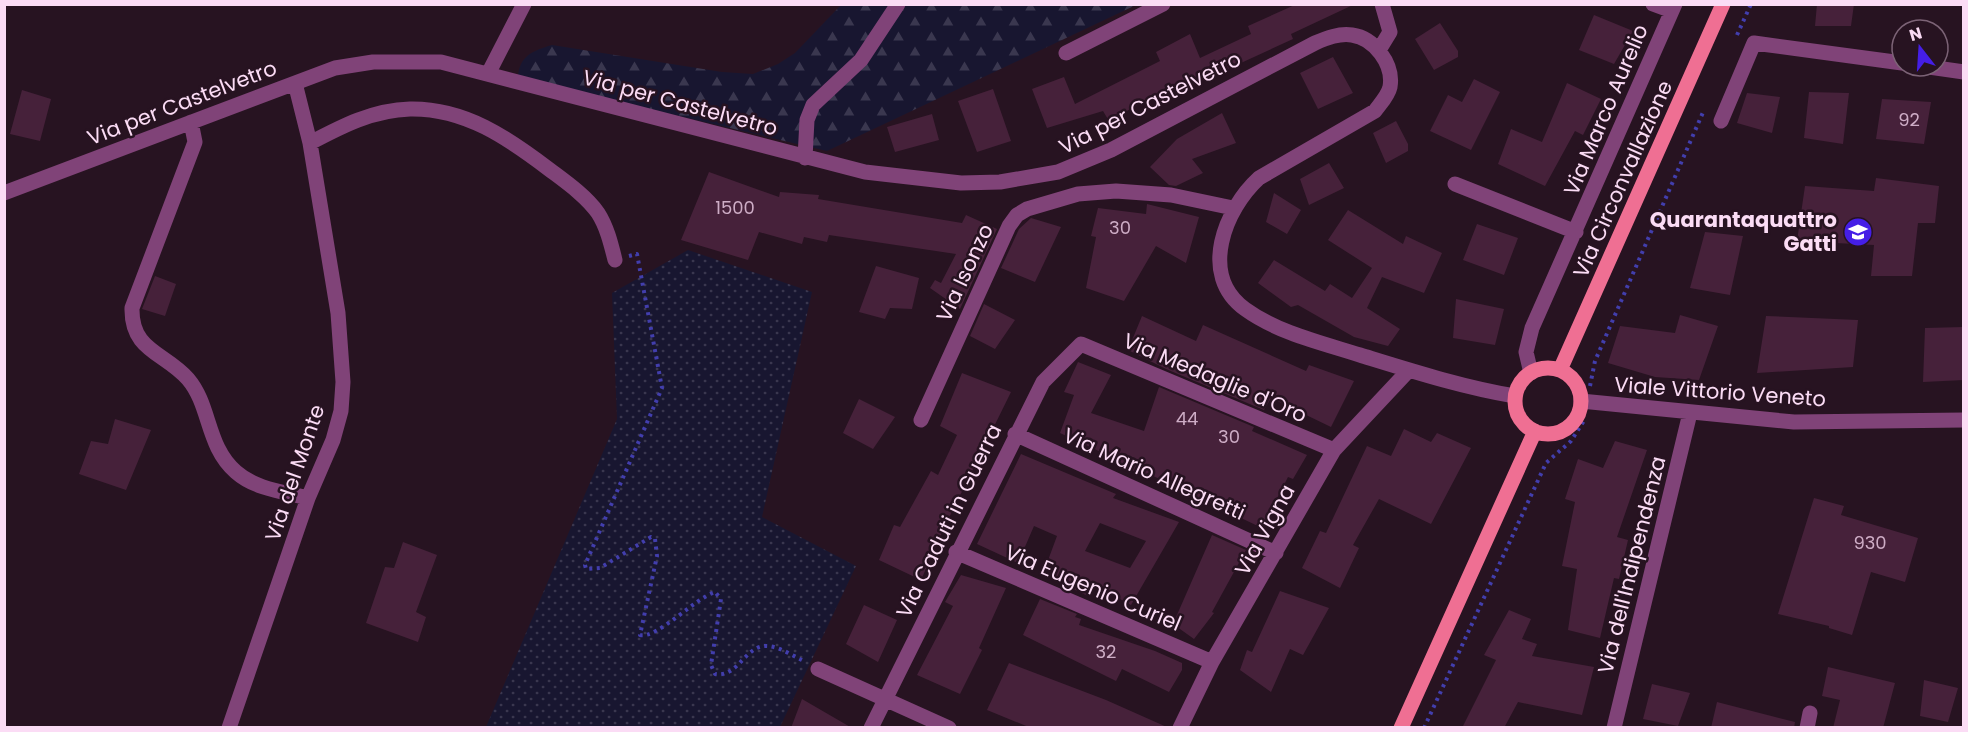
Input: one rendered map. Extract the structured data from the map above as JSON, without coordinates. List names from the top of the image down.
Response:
{
  "streets": {
    "main road": ["Via Circonvallazione"],
    "street": [
      "Via per Castelvetro",
      "Via Marco Aurelio",
      "Via Isonzo",
      "Via Medaglie d'Oro",
      "Viale Vittorio Veneto",
      "Via del Monte",
      "Via Mario Allegretti",
      "Via Caduti in Guerra",
      "Via Vigna",
      "Via dell'Indipendenza",
      "Via Eugenio Curiel"
    ]
  },
  "crossings": [
    ["Via per Castelvetro", "Via del Monte"],
    ["Via Marco Aurelio", "Via Circonvallazione"],
    ["Via Marco Aurelio", "Viale Vittorio Veneto"],
    ["Via Circonvallazione", "Viale Vittorio Veneto"],
    ["Via Medaglie d'Oro", "Via Caduti in Guerra"],
    ["Via Medaglie d'Oro", "Via Vigna"],
    ["Viale Vittorio Veneto", "Via dell'Indipendenza"],
    ["Via Mario Allegretti", "Via Caduti in Guerra"],
    ["Via Mario Allegretti", "Via Vigna"],
    ["Via Caduti in Guerra", "Via Eugenio Curiel"],
    ["Via Vigna", "Via Eugenio Curiel"]
  ],
  "places": {
    "school or university": ["Quarantaquattro Gatti"]
  },
  "house_numbers": [
    "92",
    "1500",
    "30",
    "44",
    "30",
    "930",
    "32"
  ],
  "north": "top"
}
